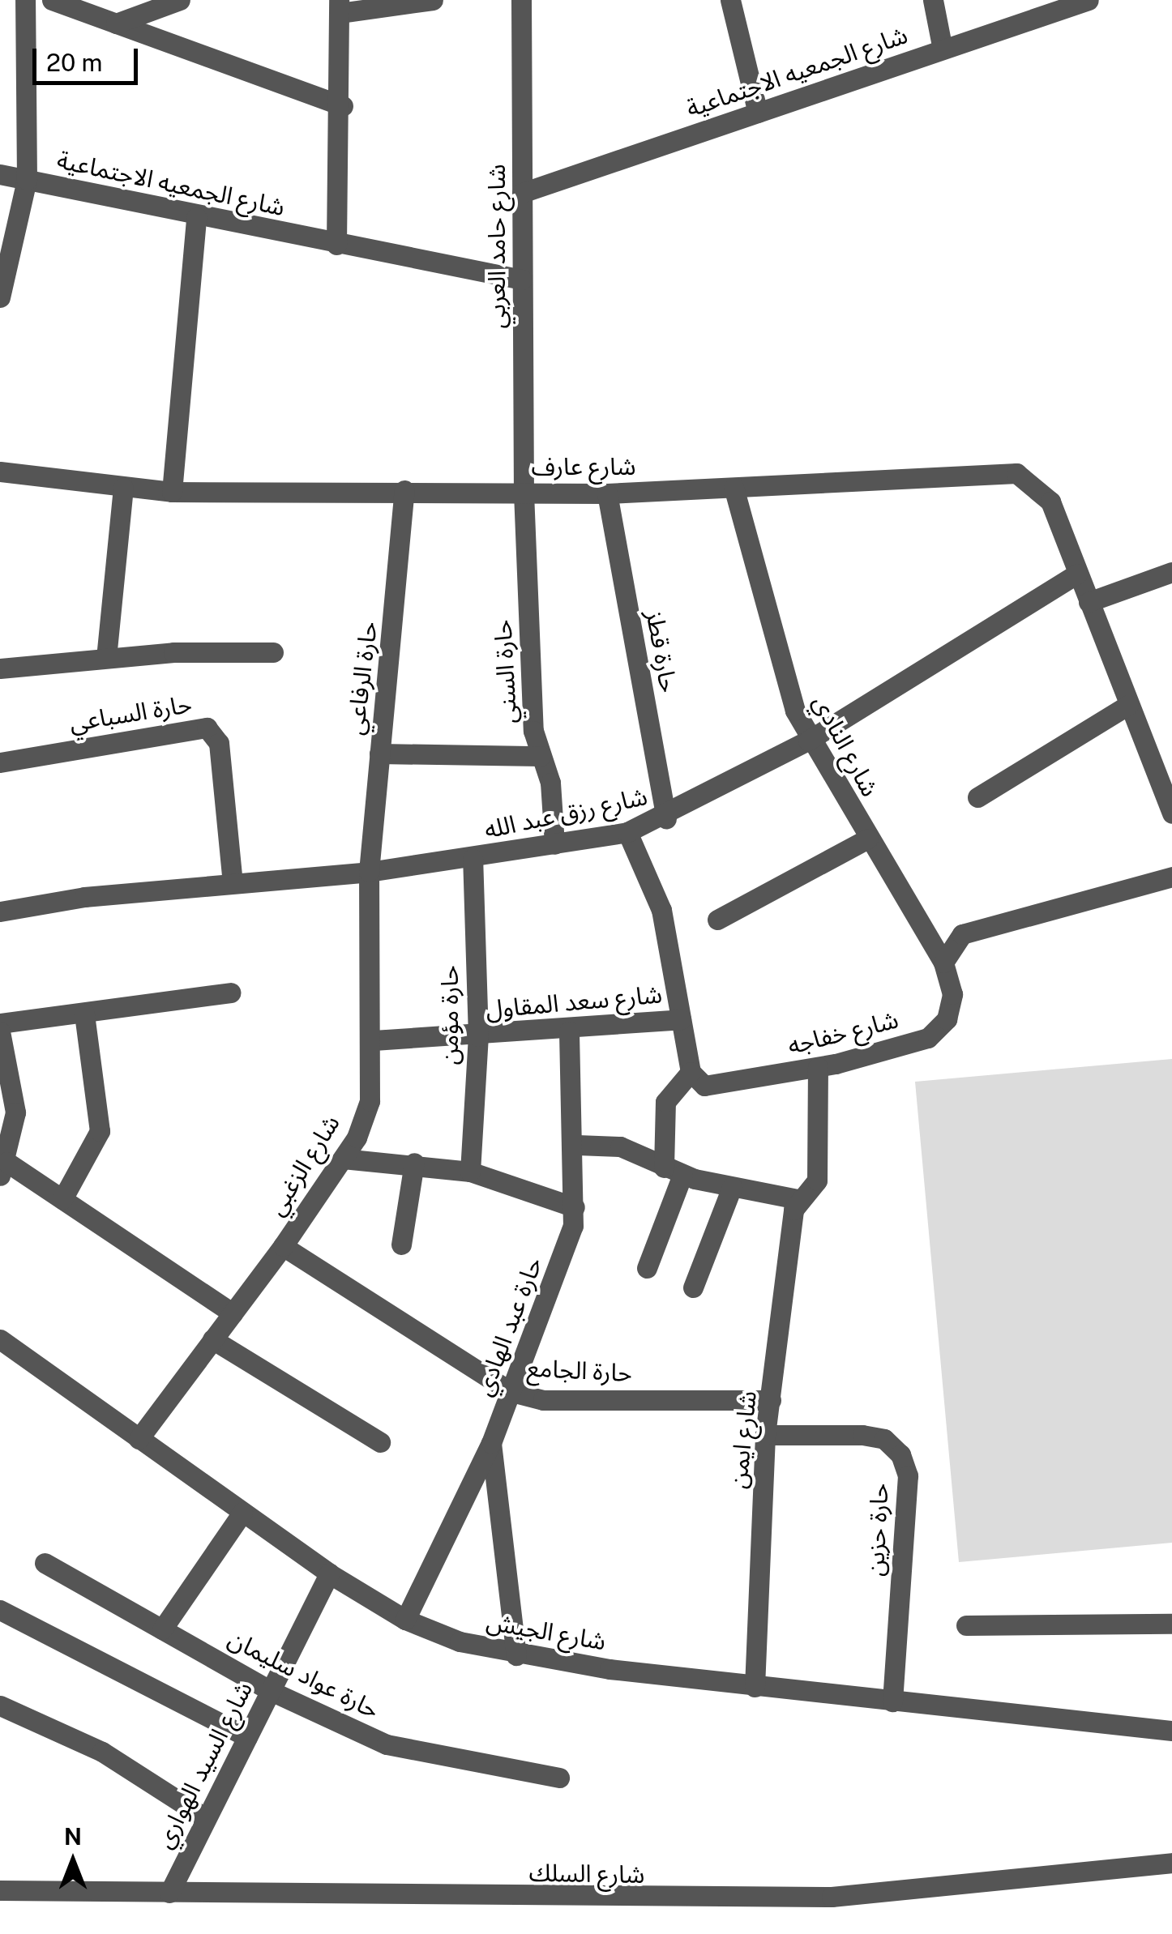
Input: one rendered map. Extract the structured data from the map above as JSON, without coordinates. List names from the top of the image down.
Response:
{
  "streets": {
    "street": [
      "شارع الجمعيه الاجتماعية",
      "شارع حامد العربي",
      "شارع عارف",
      "حارة قطز",
      "حارة السني",
      "حارة الرفاعي",
      "حارة السباعي",
      "شارع النادي",
      "شارع رزق عبد الله",
      "شارع سعد المقاول",
      "حارة مؤمن",
      "شارع خفاجه",
      "شارع الزغبي",
      "حارة عبد الهادي",
      "حارة الجامع",
      "شارع ايمن",
      "حارة حزين",
      "شارع الجيش",
      "حارة عواد سليمان",
      "شارع السيد الهواري",
      "شارع السلك"
    ]
  },
  "crossings": [
    ["شارع الجمعيه الاجتماعية", "شارع حامد العربي"],
    ["شارع حامد العربي", "شارع عارف"],
    ["شارع حامد العربي", "حارة السني"],
    ["شارع عارف", "حارة قطز"],
    ["شارع عارف", "حارة السني"],
    ["شارع عارف", "حارة الرفاعي"],
    ["شارع عارف", "شارع النادي"],
    ["شارع عارف", "شارع رزق عبد الله"],
    ["حارة قطز", "شارع رزق عبد الله"],
    ["حارة السني", "شارع رزق عبد الله"],
    ["حارة الرفاعي", "شارع رزق عبد الله"],
    ["حارة الرفاعي", "شارع الزغبي"],
    ["حارة السباعي", "شارع رزق عبد الله"],
    ["شارع النادي", "شارع رزق عبد الله"],
    ["شارع النادي", "شارع خفاجه"],
    ["شارع رزق عبد الله", "حارة مؤمن"],
    ["شارع رزق عبد الله", "شارع الزغبي"],
    ["شارع سعد المقاول", "حارة مؤمن"],
    ["شارع سعد المقاول", "شارع الزغبي"],
    ["شارع سعد المقاول", "حارة عبد الهادي"],
    ["شارع خفاجه", "شارع ايمن"],
    ["شارع الزغبي", "حارة الجامع"],
    ["شارع الزغبي", "شارع الجيش"],
    ["حارة عبد الهادي", "حارة الجامع"],
    ["حارة عبد الهادي", "شارع الجيش"],
    ["حارة الجامع", "شارع ايمن"],
    ["شارع ايمن", "حارة حزين"],
    ["شارع ايمن", "شارع الجيش"],
    ["حارة حزين", "شارع الجيش"],
    ["شارع الجيش", "شارع السيد الهواري"],
    ["حارة عواد سليمان", "شارع السيد الهواري"],
    ["شارع السيد الهواري", "شارع السلك"]
  ],
  "scale_bar": "20 m",
  "north": "top"
}
